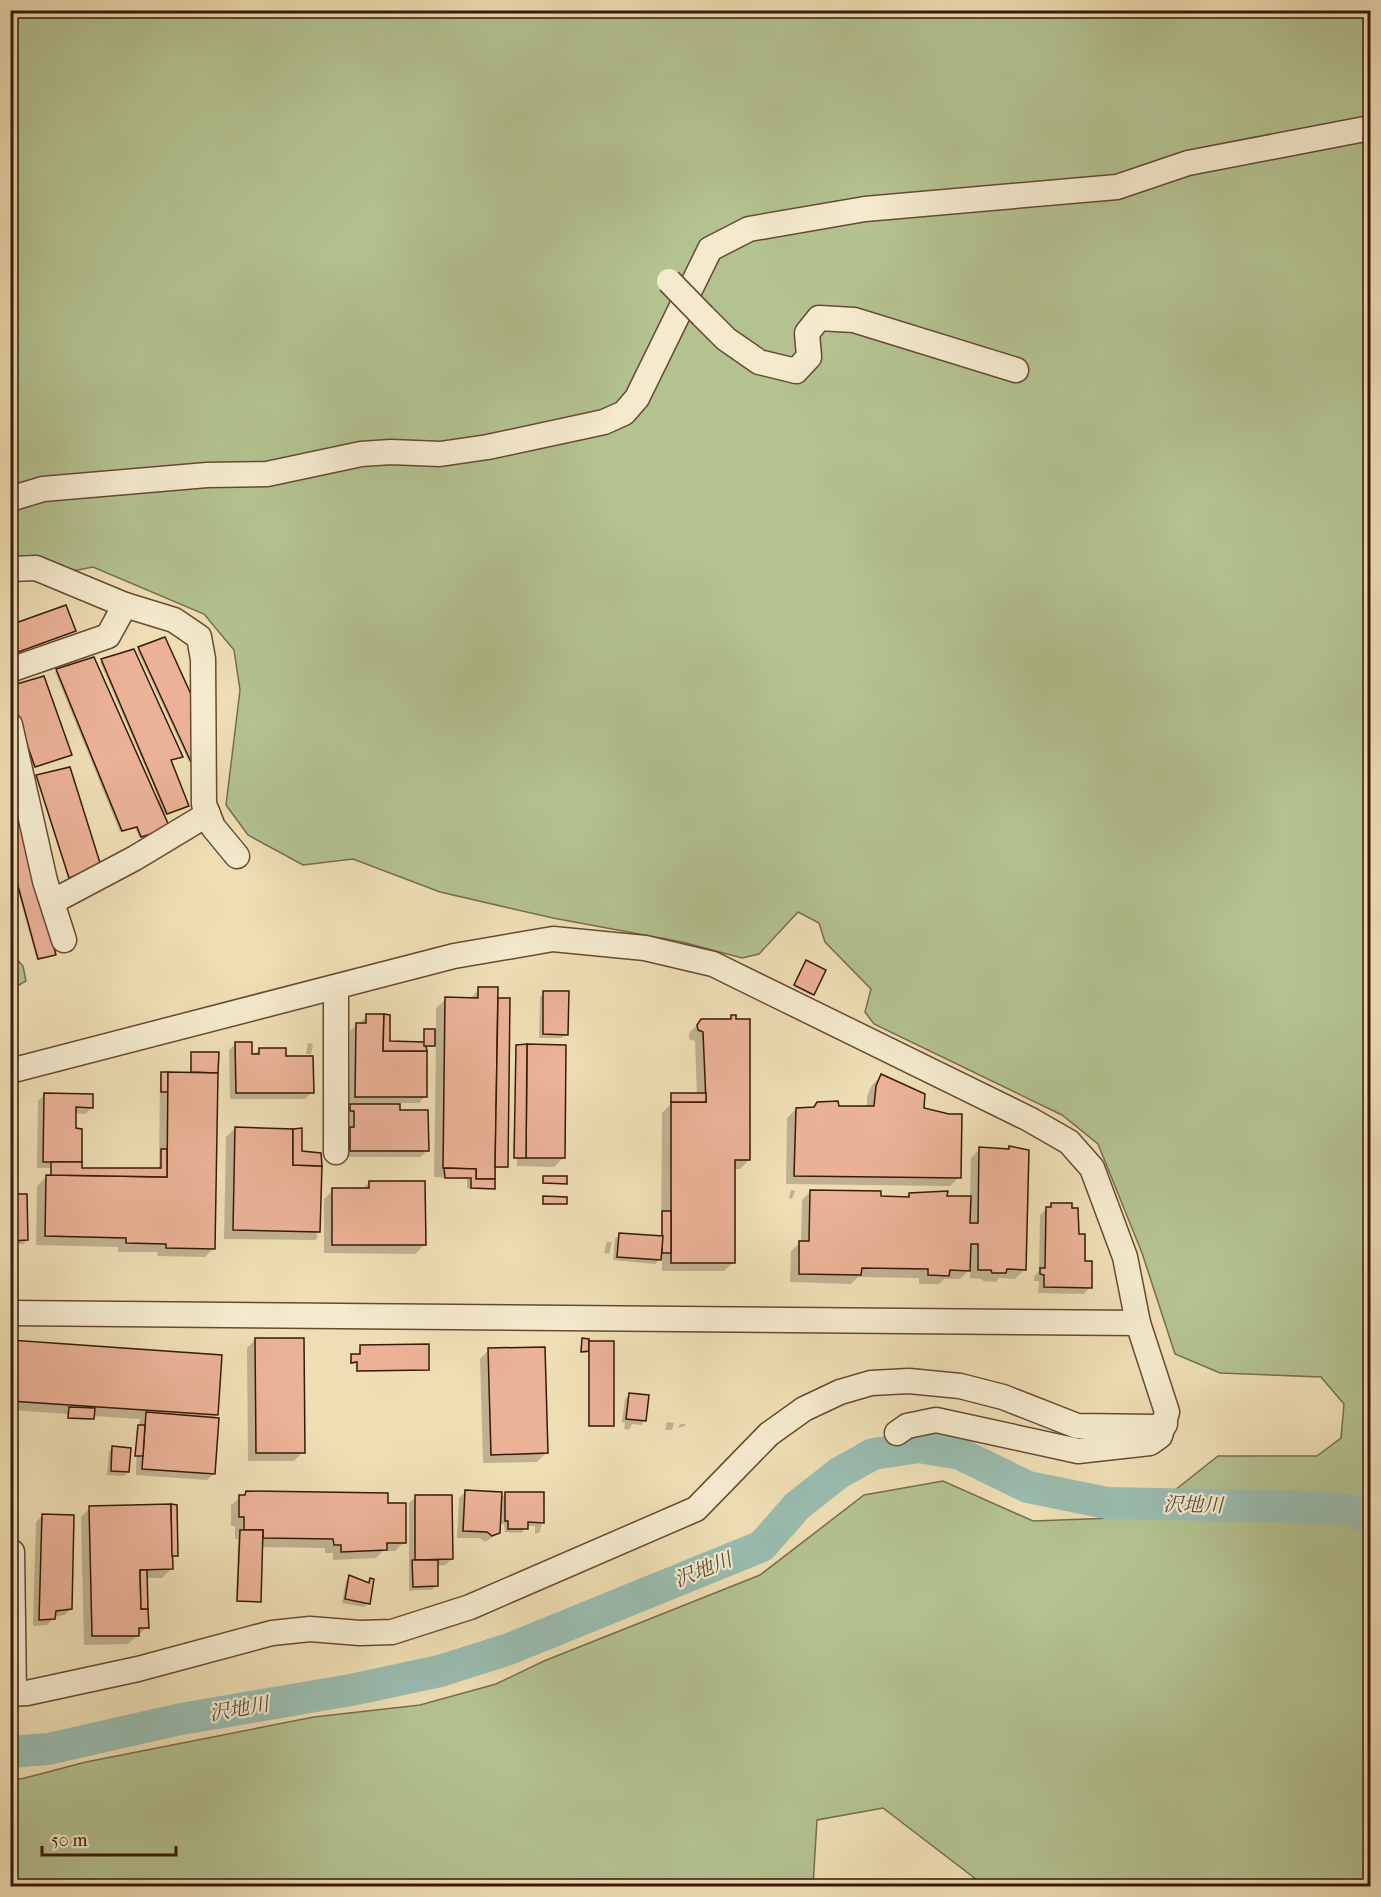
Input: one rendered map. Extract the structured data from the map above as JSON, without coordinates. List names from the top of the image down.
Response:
{
  "water": ["沢地川"],
  "scale_bar": "50 m"
}
